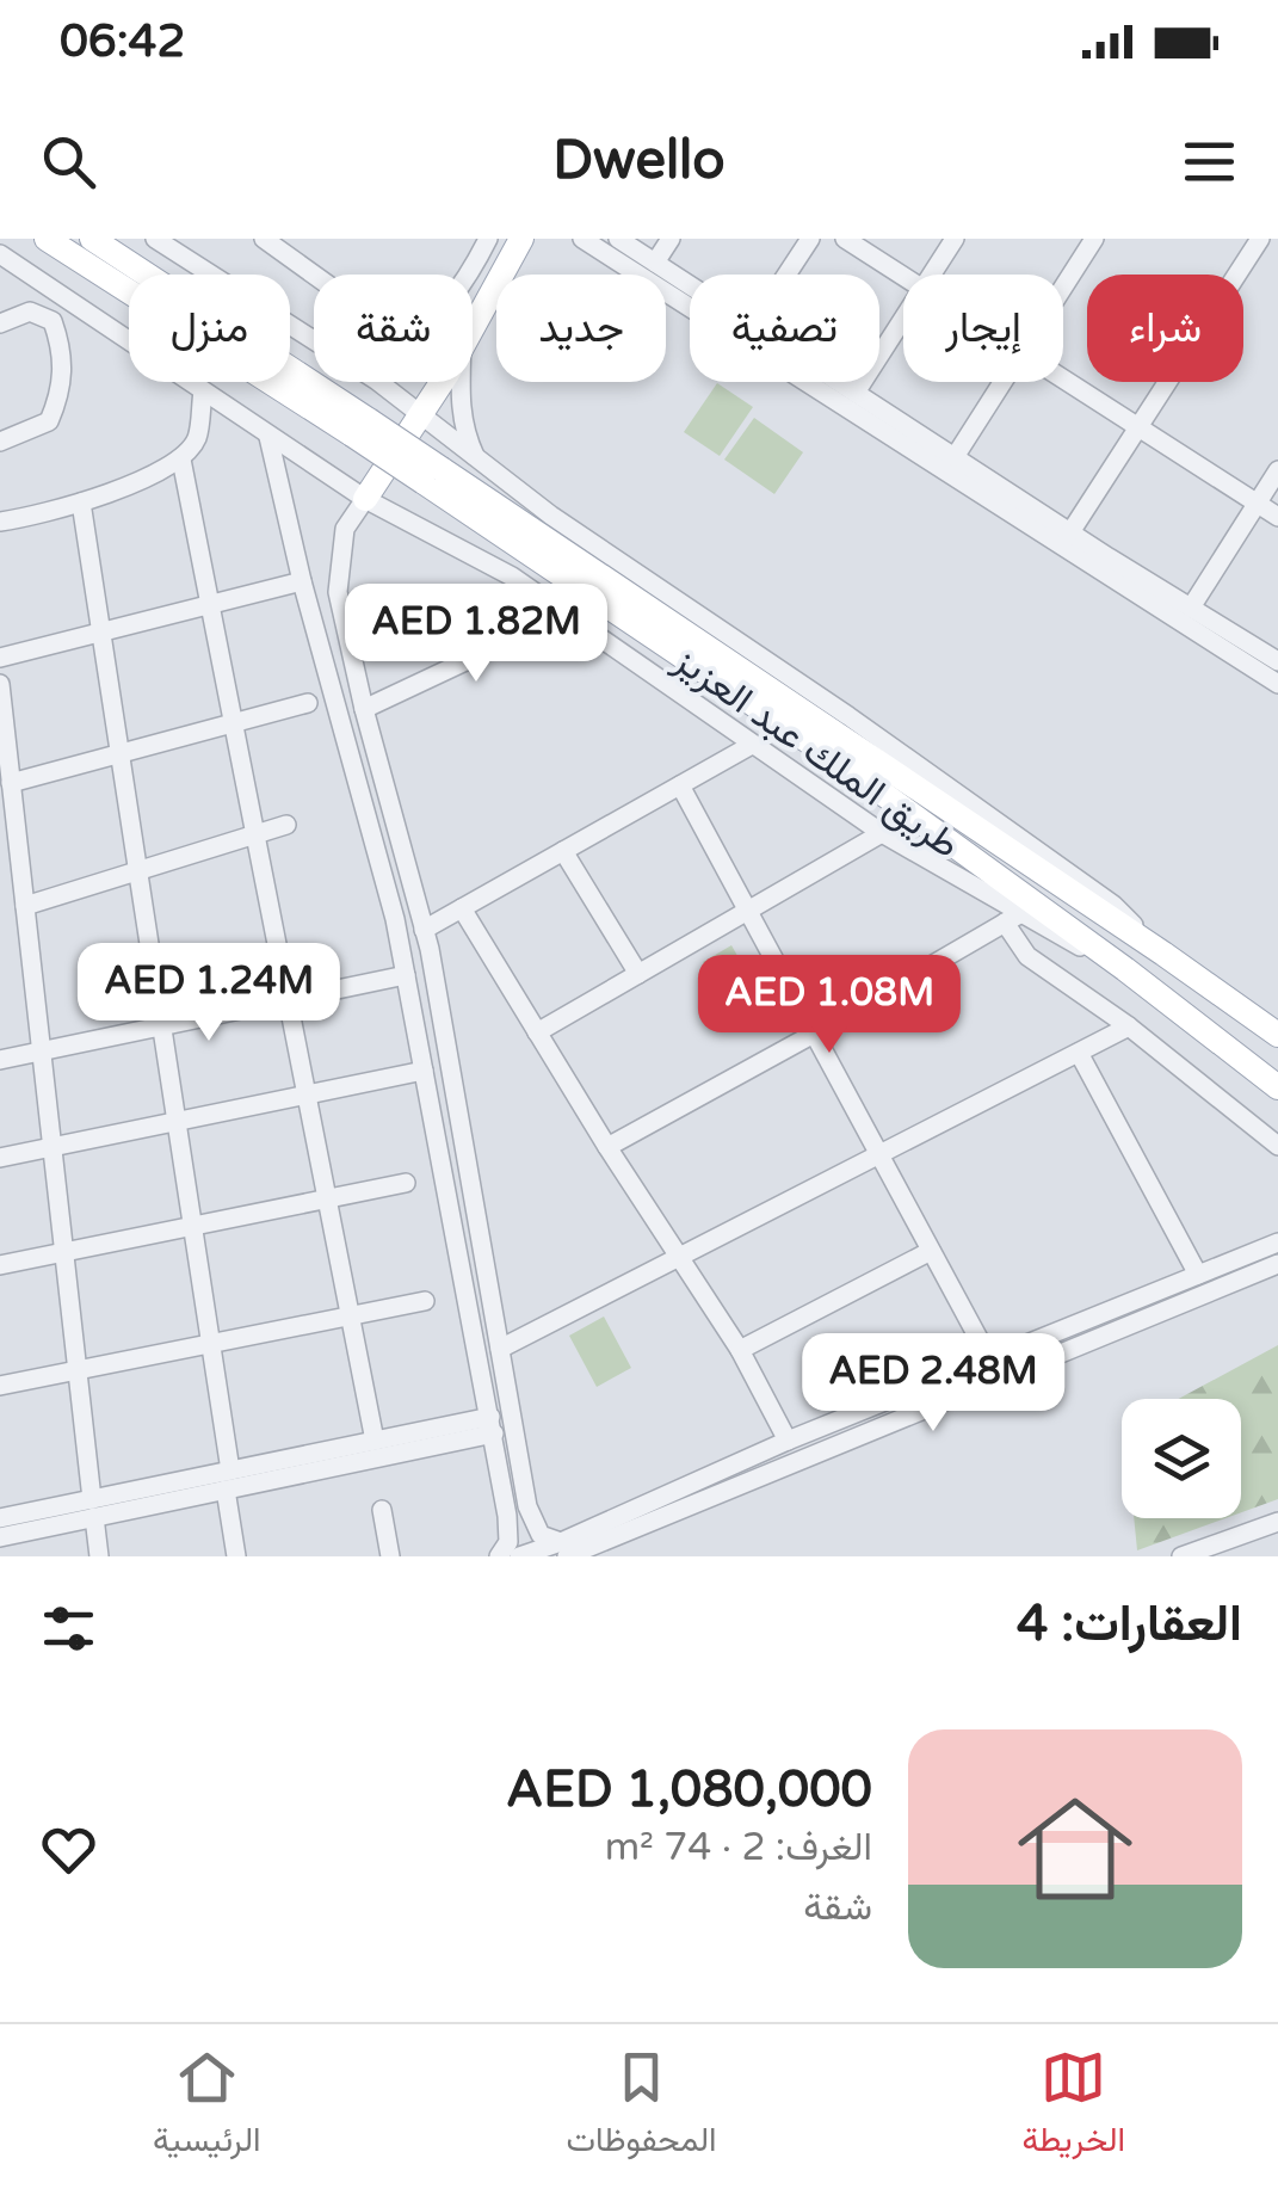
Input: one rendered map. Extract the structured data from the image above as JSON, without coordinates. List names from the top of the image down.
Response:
{
  "streets": {
    "main road": ["طريق الملك عبد العزيز"]
  },
  "page": {
    "status": "06:42",
    "header": "Dwello",
    "chip": [
      "شراء",
      "إيجار",
      "تصفية",
      "جديد",
      "شقة",
      "منزل"
    ],
    "price": [
      "AED 1.82M",
      "AED 1.24M",
      "AED 1.08M",
      "AED 2.48M"
    ],
    "heading": "العقارات: 4",
    "list": [
      {
        "name": "AED 1,080,000",
        "note": "الغرف: 2 · 74 m² · شقة"
      }
    ],
    "tabs": ["الخريطة", "المحفوظات", "الرئيسية"]
  }
}
